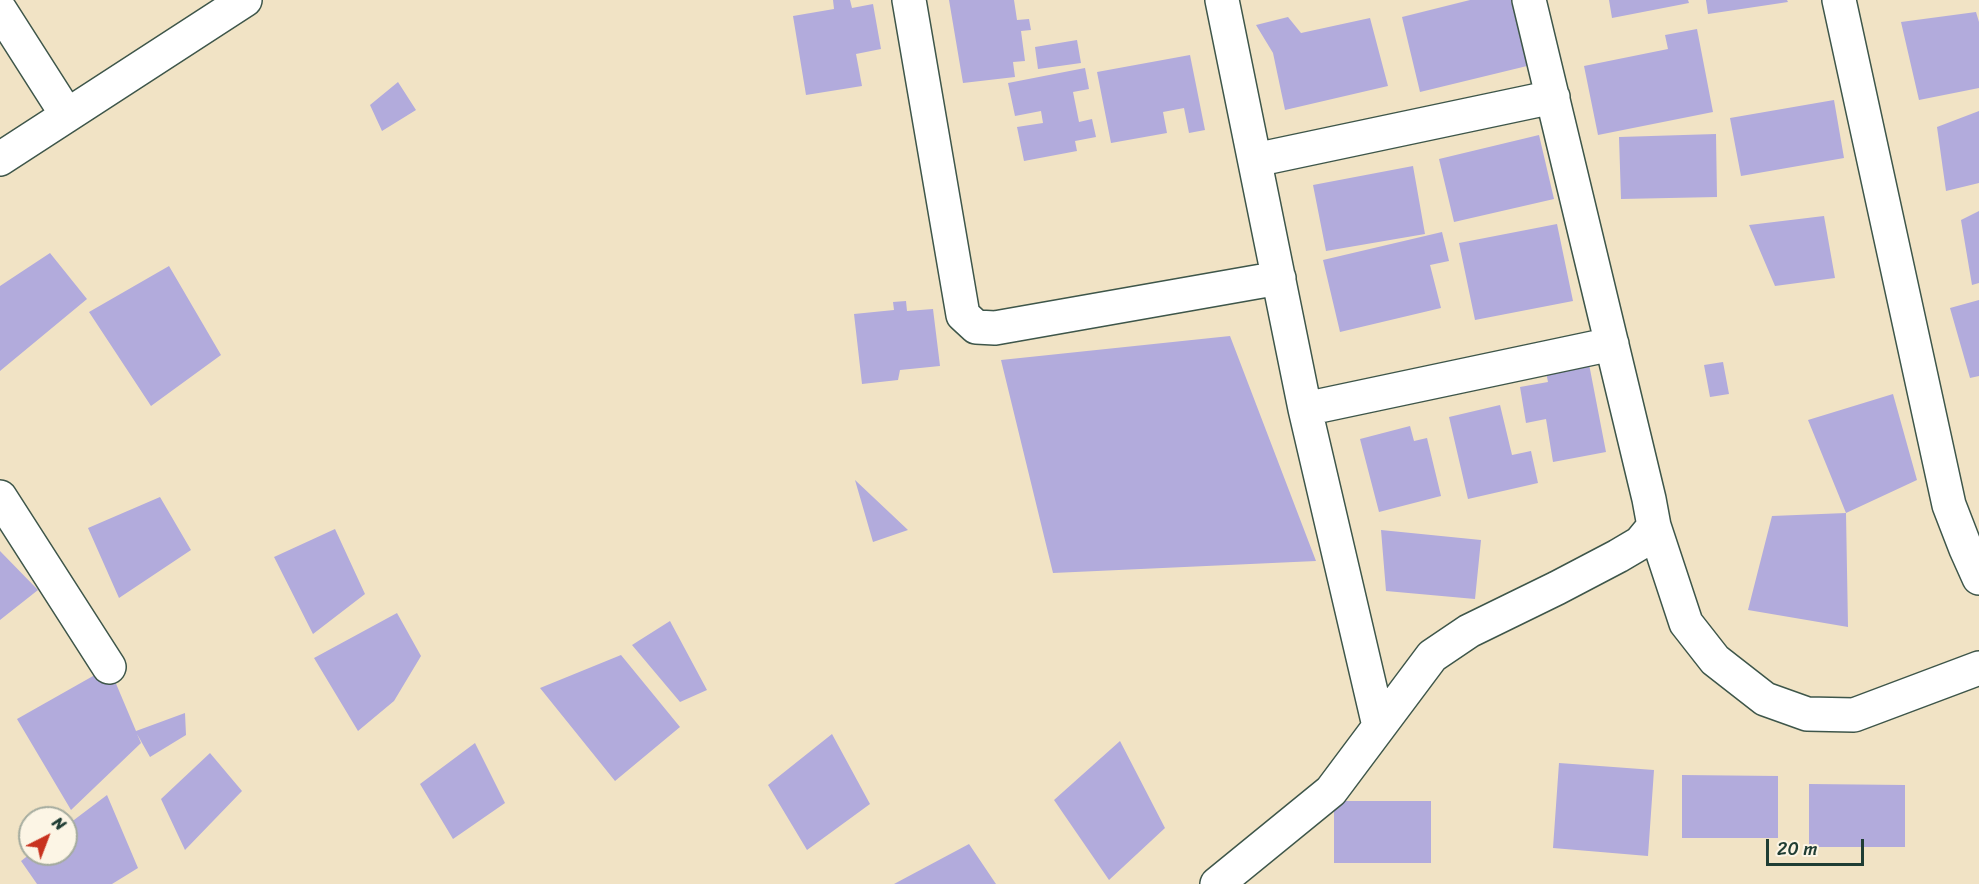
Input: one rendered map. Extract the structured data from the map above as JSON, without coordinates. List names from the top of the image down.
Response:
{
  "scale_bar": "20 m",
  "north": "top right"
}
